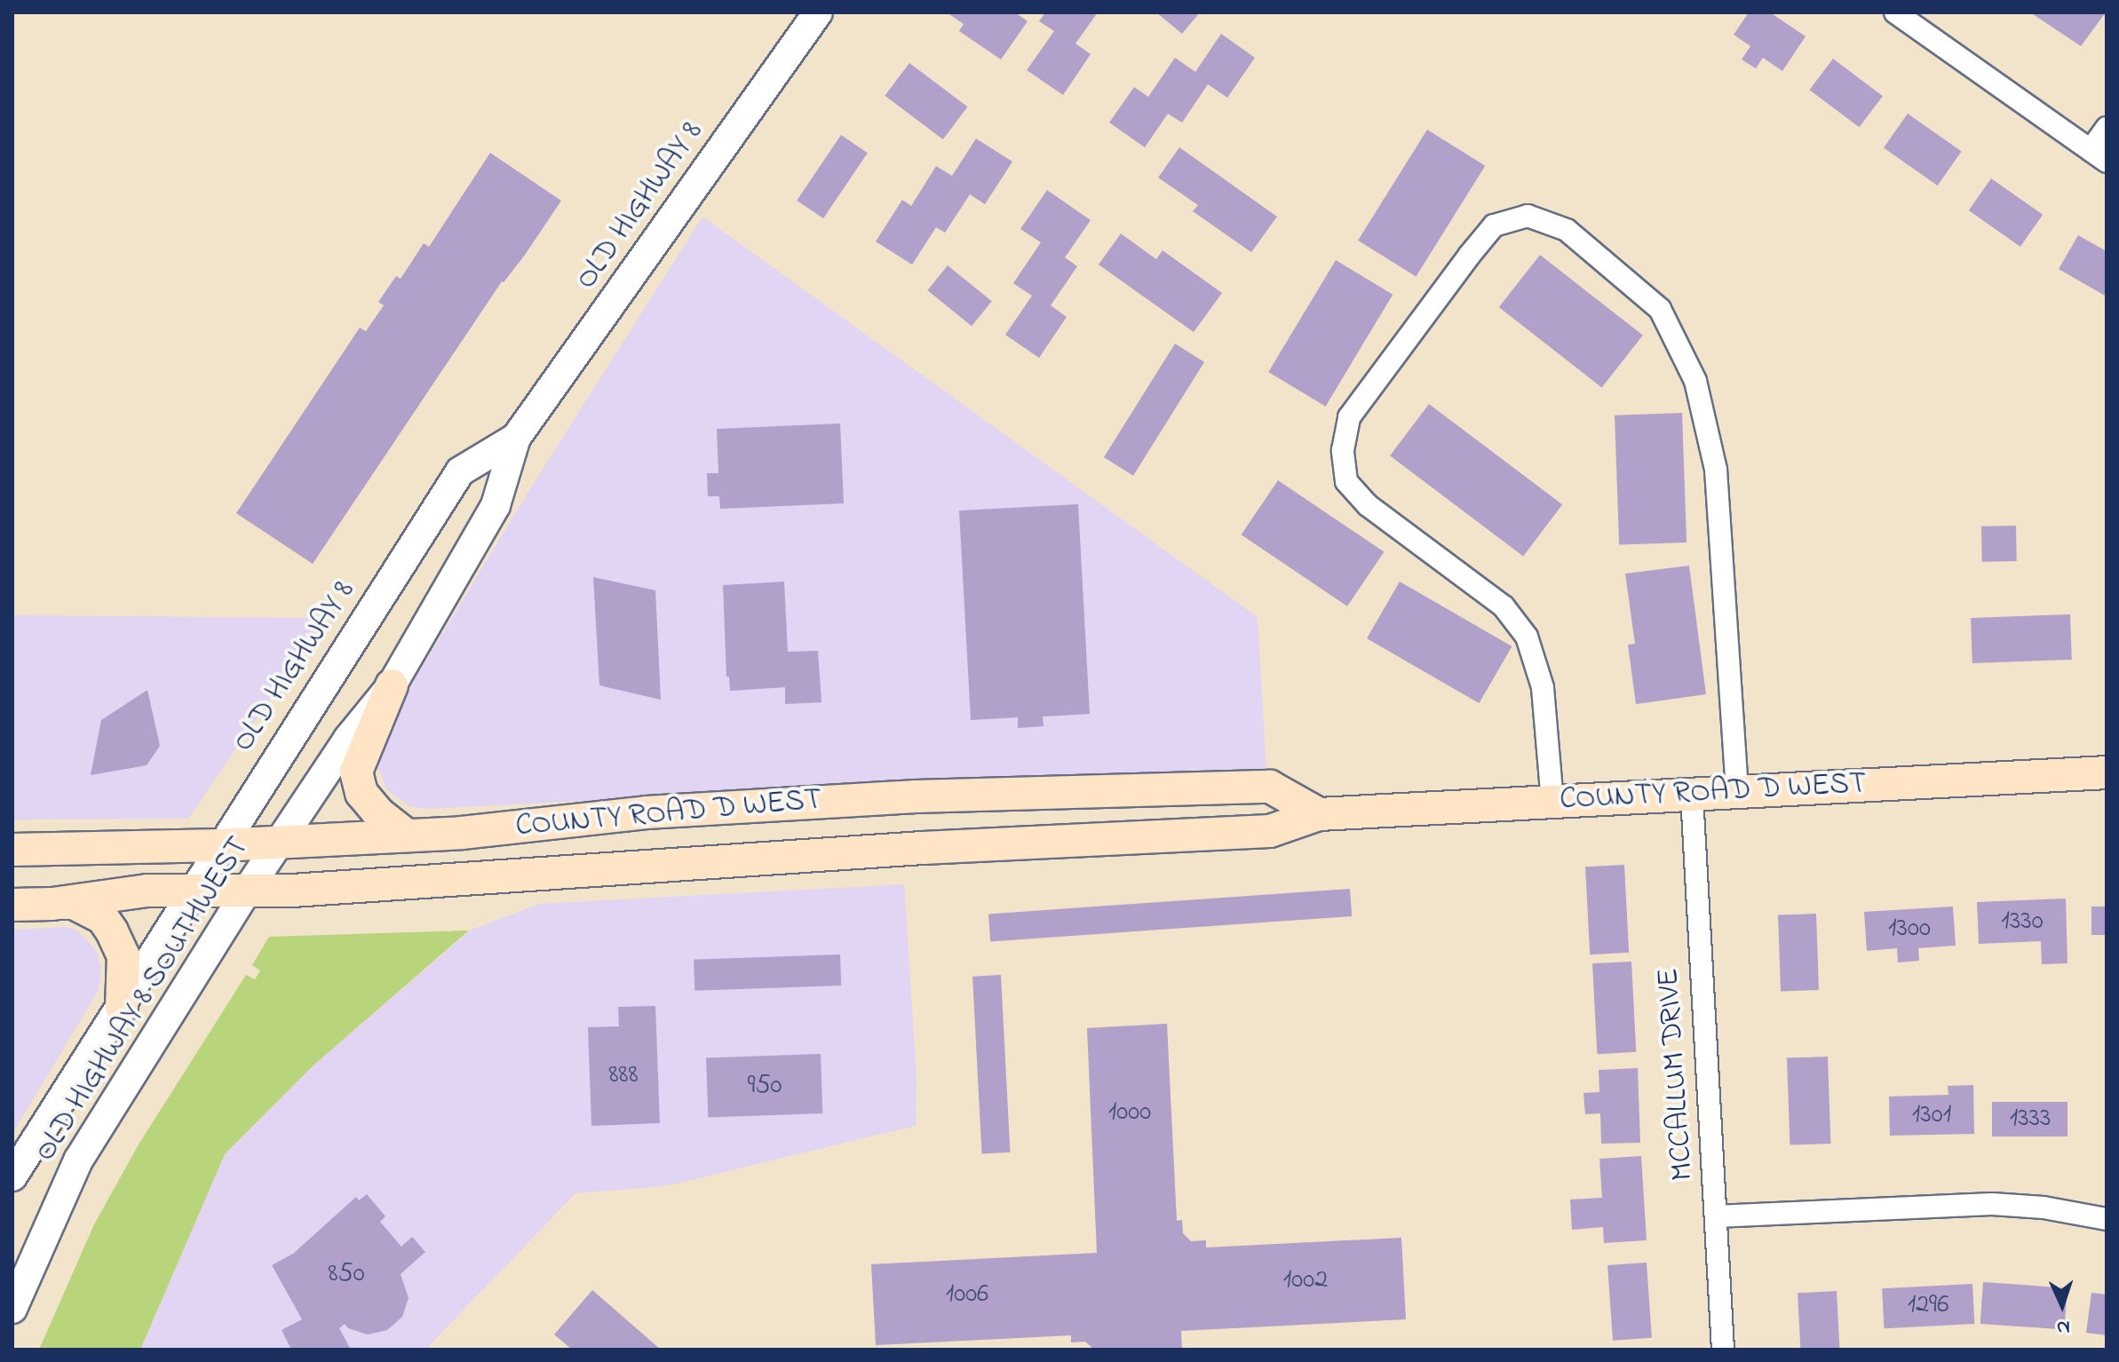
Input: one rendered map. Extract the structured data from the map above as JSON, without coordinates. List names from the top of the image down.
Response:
{
  "streets": {
    "main road": ["COUNTY ROAD D WEST"],
    "street": ["OLD HIGHWAY 8", "OLD HIGHWAY 8 SOUTHWEST", "MCCALLUM DRIVE"]
  },
  "crossings": [
    ["OLD HIGHWAY 8", "COUNTY ROAD D WEST"],
    ["OLD HIGHWAY 8", "OLD HIGHWAY 8 SOUTHWEST"],
    ["COUNTY ROAD D WEST", "OLD HIGHWAY 8 SOUTHWEST"],
    ["COUNTY ROAD D WEST", "MCCALLUM DRIVE"]
  ],
  "house_numbers": [
    "1330",
    "1300",
    "888",
    "950",
    "1000",
    "1301",
    "1333",
    "850",
    "1002",
    "1006",
    "1296"
  ],
  "north": "bottom"
}
